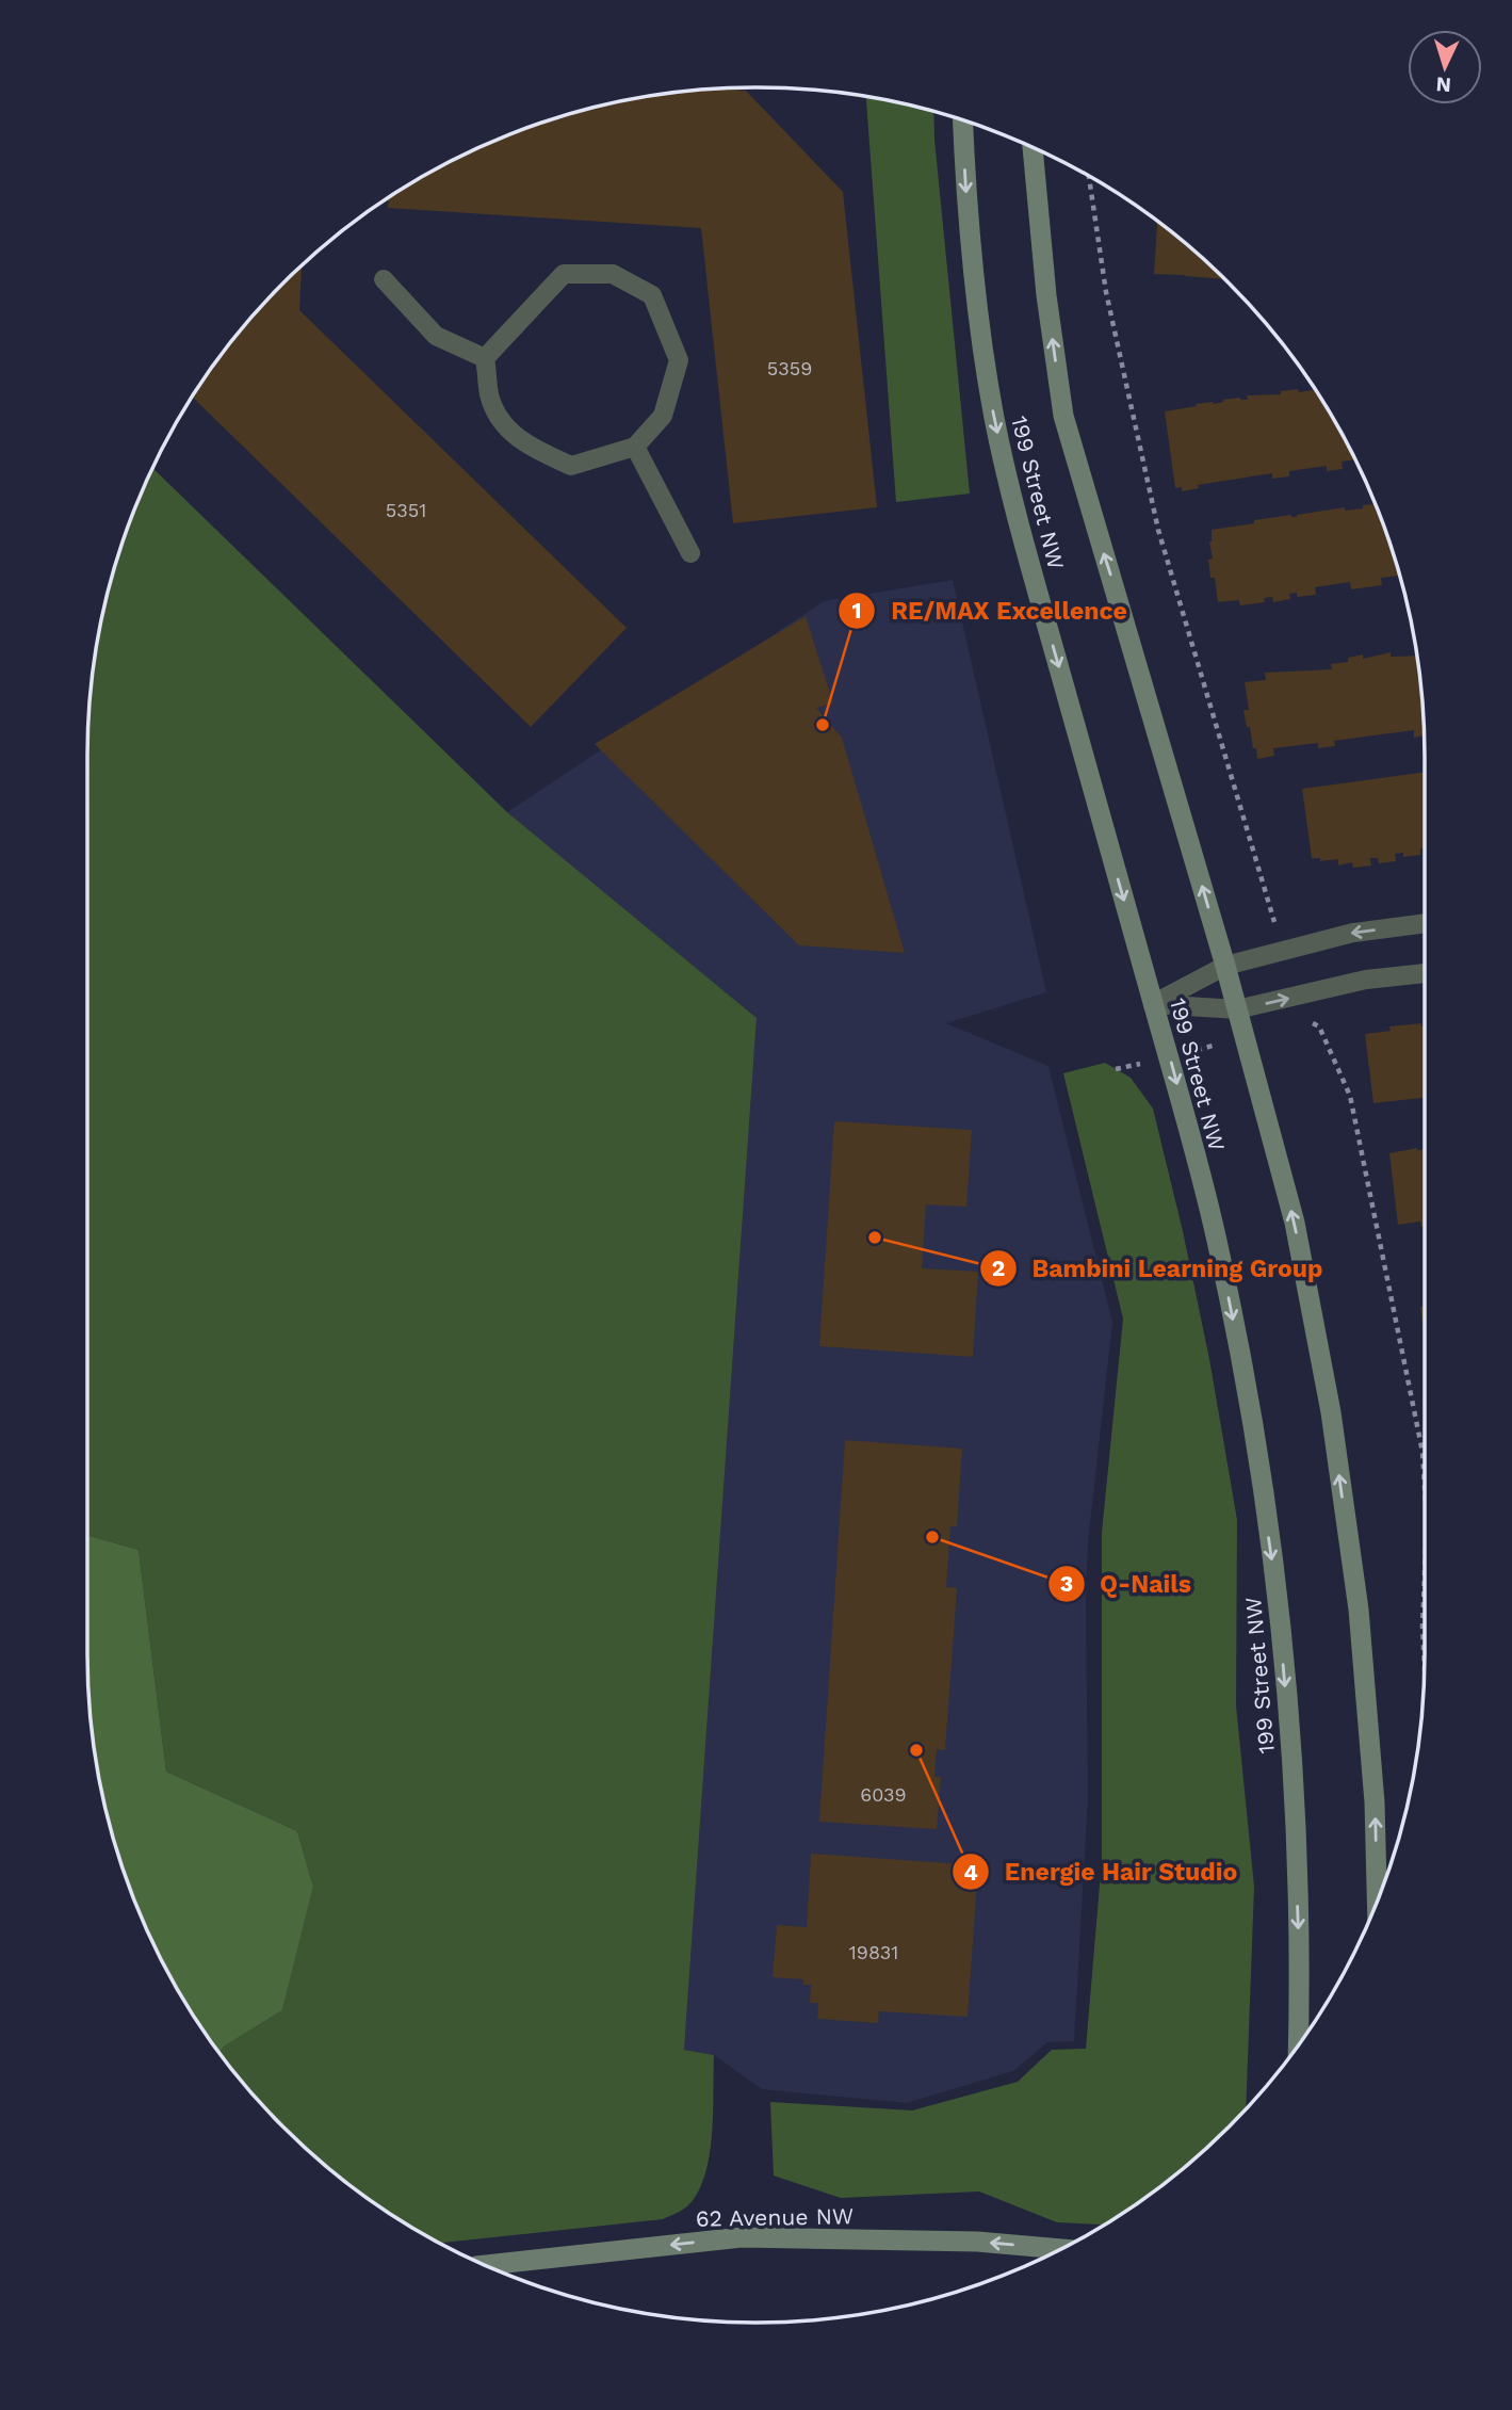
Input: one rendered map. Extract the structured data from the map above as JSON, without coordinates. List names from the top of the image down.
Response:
{
  "streets": {
    "main road": ["199 Street NW", "62 Avenue NW"]
  },
  "one_way": ["62 Avenue NW"],
  "places": [
    "RE/MAX Excellence",
    "Bambini Learning Group",
    "Q-Nails",
    "Energie Hair Studio"
  ],
  "house_numbers": [
    "5359",
    "5351",
    "6039",
    "19831"
  ],
  "north": "bottom"
}
